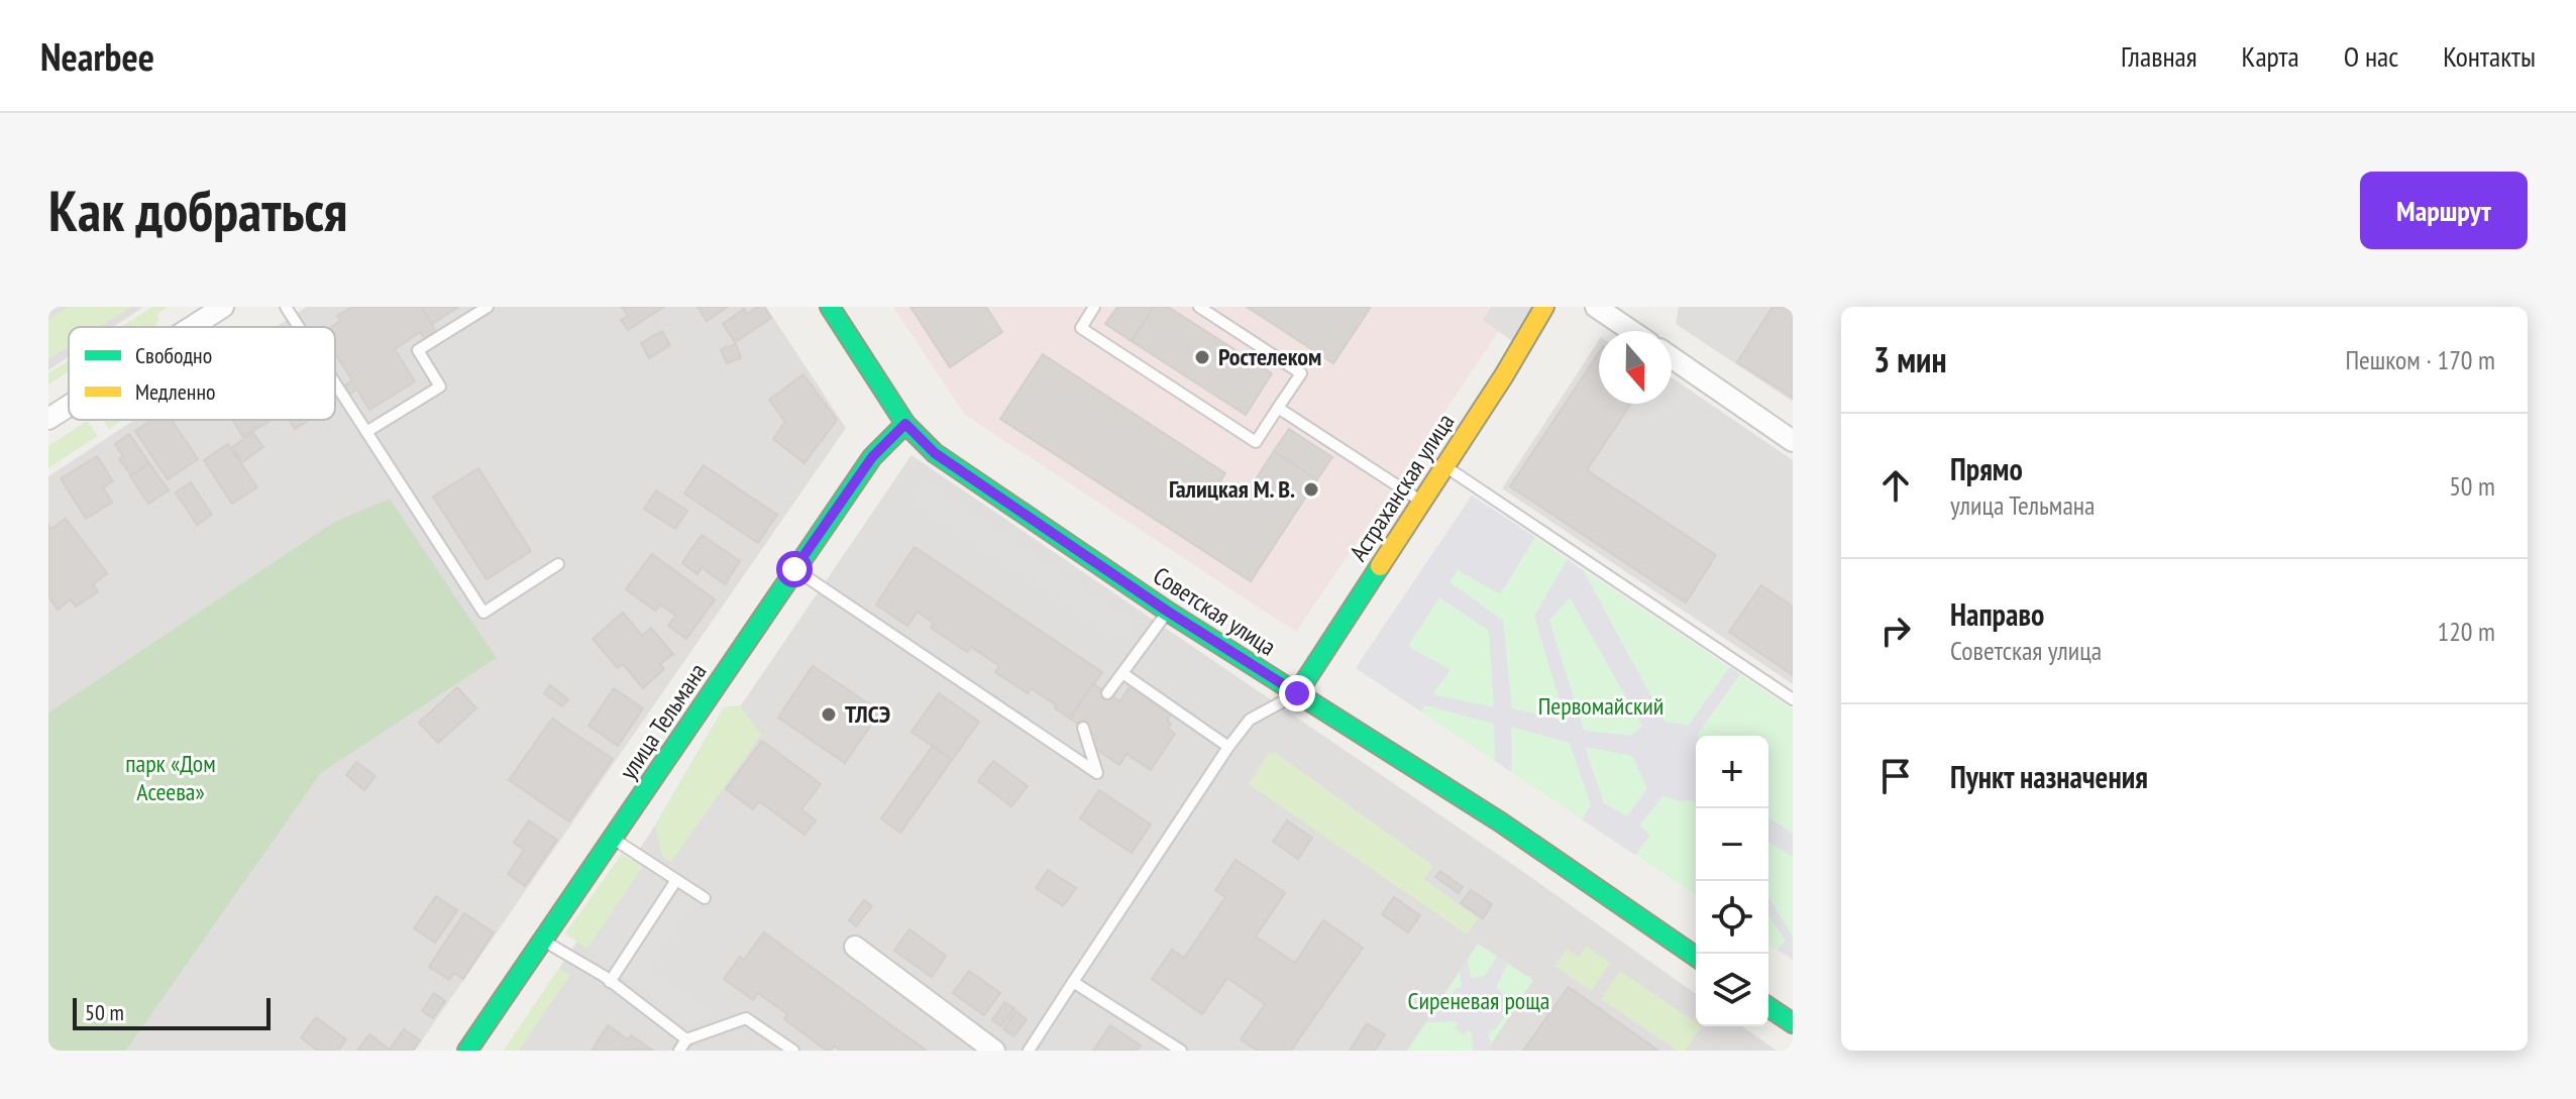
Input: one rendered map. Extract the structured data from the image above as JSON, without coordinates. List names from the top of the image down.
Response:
{
  "streets": {
    "main road": ["Астраханская улица", "Советская улица", "улица Тельмана"]
  },
  "crossings": [
    ["Астраханская улица", "Советская улица"],
    ["Советская улица", "улица Тельмана"]
  ],
  "parks": ["Первомайский", "парк «Дом Асеева»", "Сиреневая роща"],
  "places": ["Ростелеком", "Галицкая М. В.", "ТЛСЭ"],
  "legend": ["Свободно", "Медленно"],
  "scale_bar": "50 m",
  "north": "bottom",
  "page": {
    "header": "Nearbee",
    "nav": [
      "Главная",
      "Карта",
      "О нас",
      "Контакты"
    ],
    "buttons": "Маршрут",
    "title": "Как добраться",
    "heading": ["3 мин", "Пешком · 170 m"],
    "list": [
      ["Прямо", "улица Тельмана", "50 m"],
      ["Направо", "Советская улица", "120 m"],
      "Пункт назначения"
    ],
    "map_buttons": ["+", "−"],
    "scale": "50 m"
  }
}
